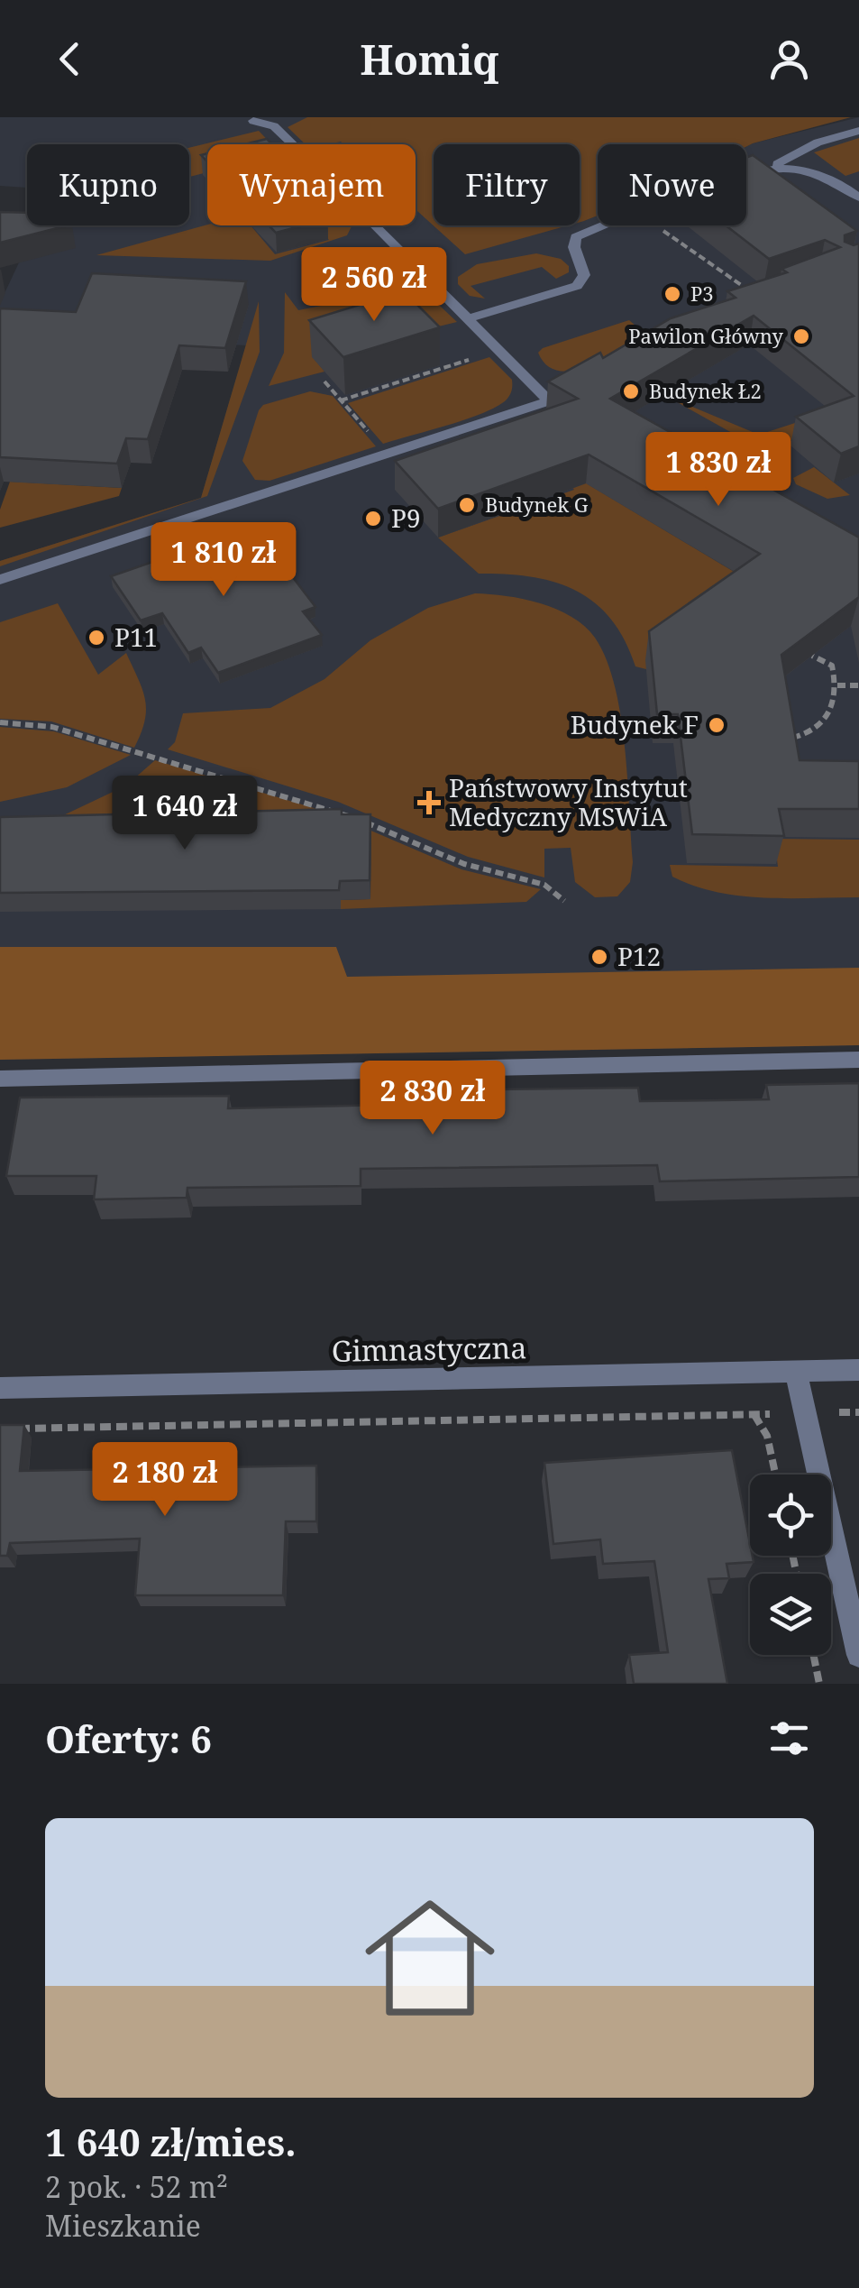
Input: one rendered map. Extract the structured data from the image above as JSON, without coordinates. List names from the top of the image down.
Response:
{
  "streets": {
    "street": ["Gimnastyczna"]
  },
  "places": {
    "other": [
      "P3",
      "Pawilon Główny",
      "Budynek Ł2",
      "Budynek G",
      "P9",
      "P11",
      "Budynek F",
      "P12"
    ],
    "health": ["Państwowy Instytut Medyczny MSWiA"]
  },
  "page": {
    "header": "Homiq",
    "chip": [
      "Kupno",
      "Wynajem",
      "Filtry",
      "Nowe"
    ],
    "price": [
      "2 560 zł",
      "1 830 zł",
      "1 810 zł",
      "1 640 zł",
      "2 830 zł",
      "2 180 zł"
    ],
    "heading": "Oferty: 6",
    "list": [
      {
        "name": "1 640 zł/mies.",
        "note": "2 pok. · 52 m² · Mieszkanie"
      }
    ]
  }
}
